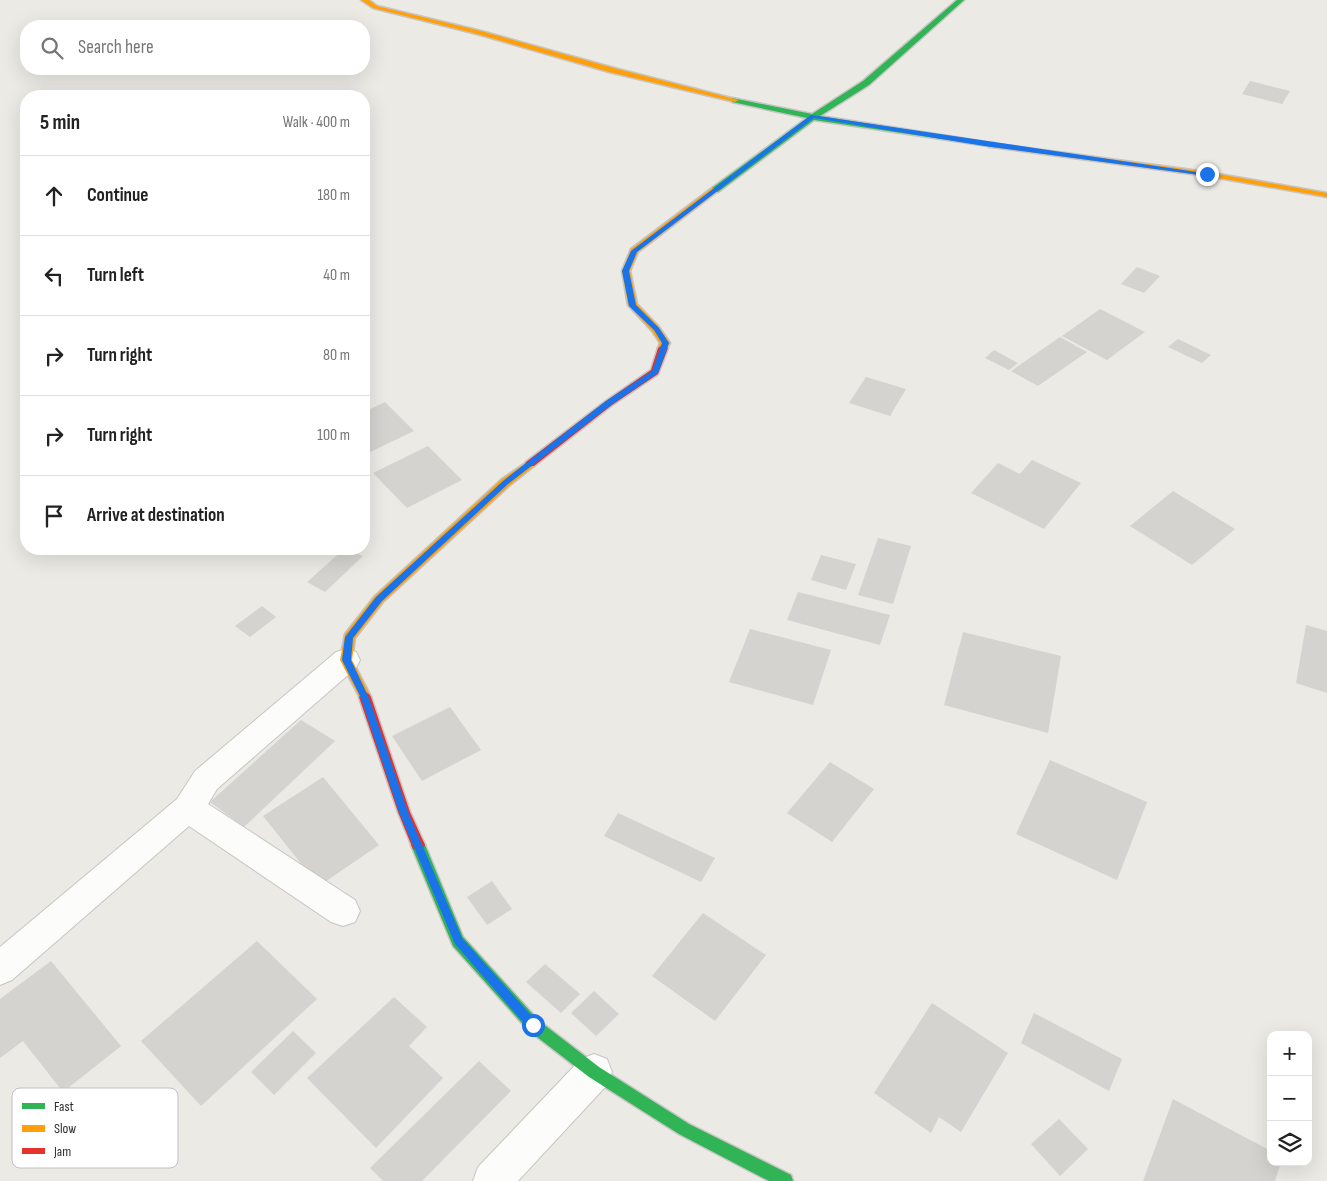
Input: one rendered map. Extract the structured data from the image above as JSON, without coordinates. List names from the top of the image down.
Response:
{
  "legend": ["Fast", "Slow", "Jam"],
  "page": {
    "search": "Search here",
    "heading": ["5 min", "Walk · 400 m"],
    "list": [
      ["Continue", "180 m"],
      ["Turn left", "40 m"],
      ["Turn right", "80 m"],
      ["Turn right", "100 m"],
      "Arrive at destination"
    ],
    "map_buttons": ["+", "−"]
  }
}
